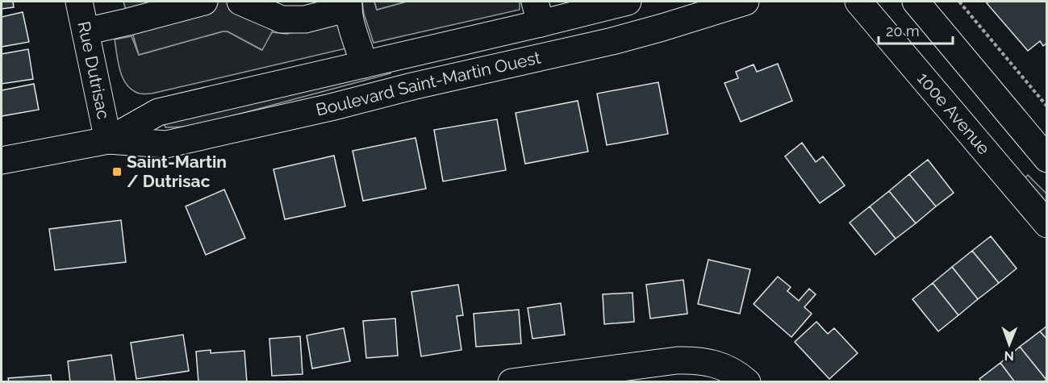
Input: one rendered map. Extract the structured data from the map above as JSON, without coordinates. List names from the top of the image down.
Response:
{
  "streets": {
    "main road": ["Rue Dutrisac", "Boulevard Saint-Martin Ouest", "100e Avenue"]
  },
  "crossings": [
    ["Rue Dutrisac", "Boulevard Saint-Martin Ouest"]
  ],
  "places": {
    "transit": ["Saint-Martin / Dutrisac"]
  },
  "scale_bar": "20 m",
  "north": "bottom"
}
